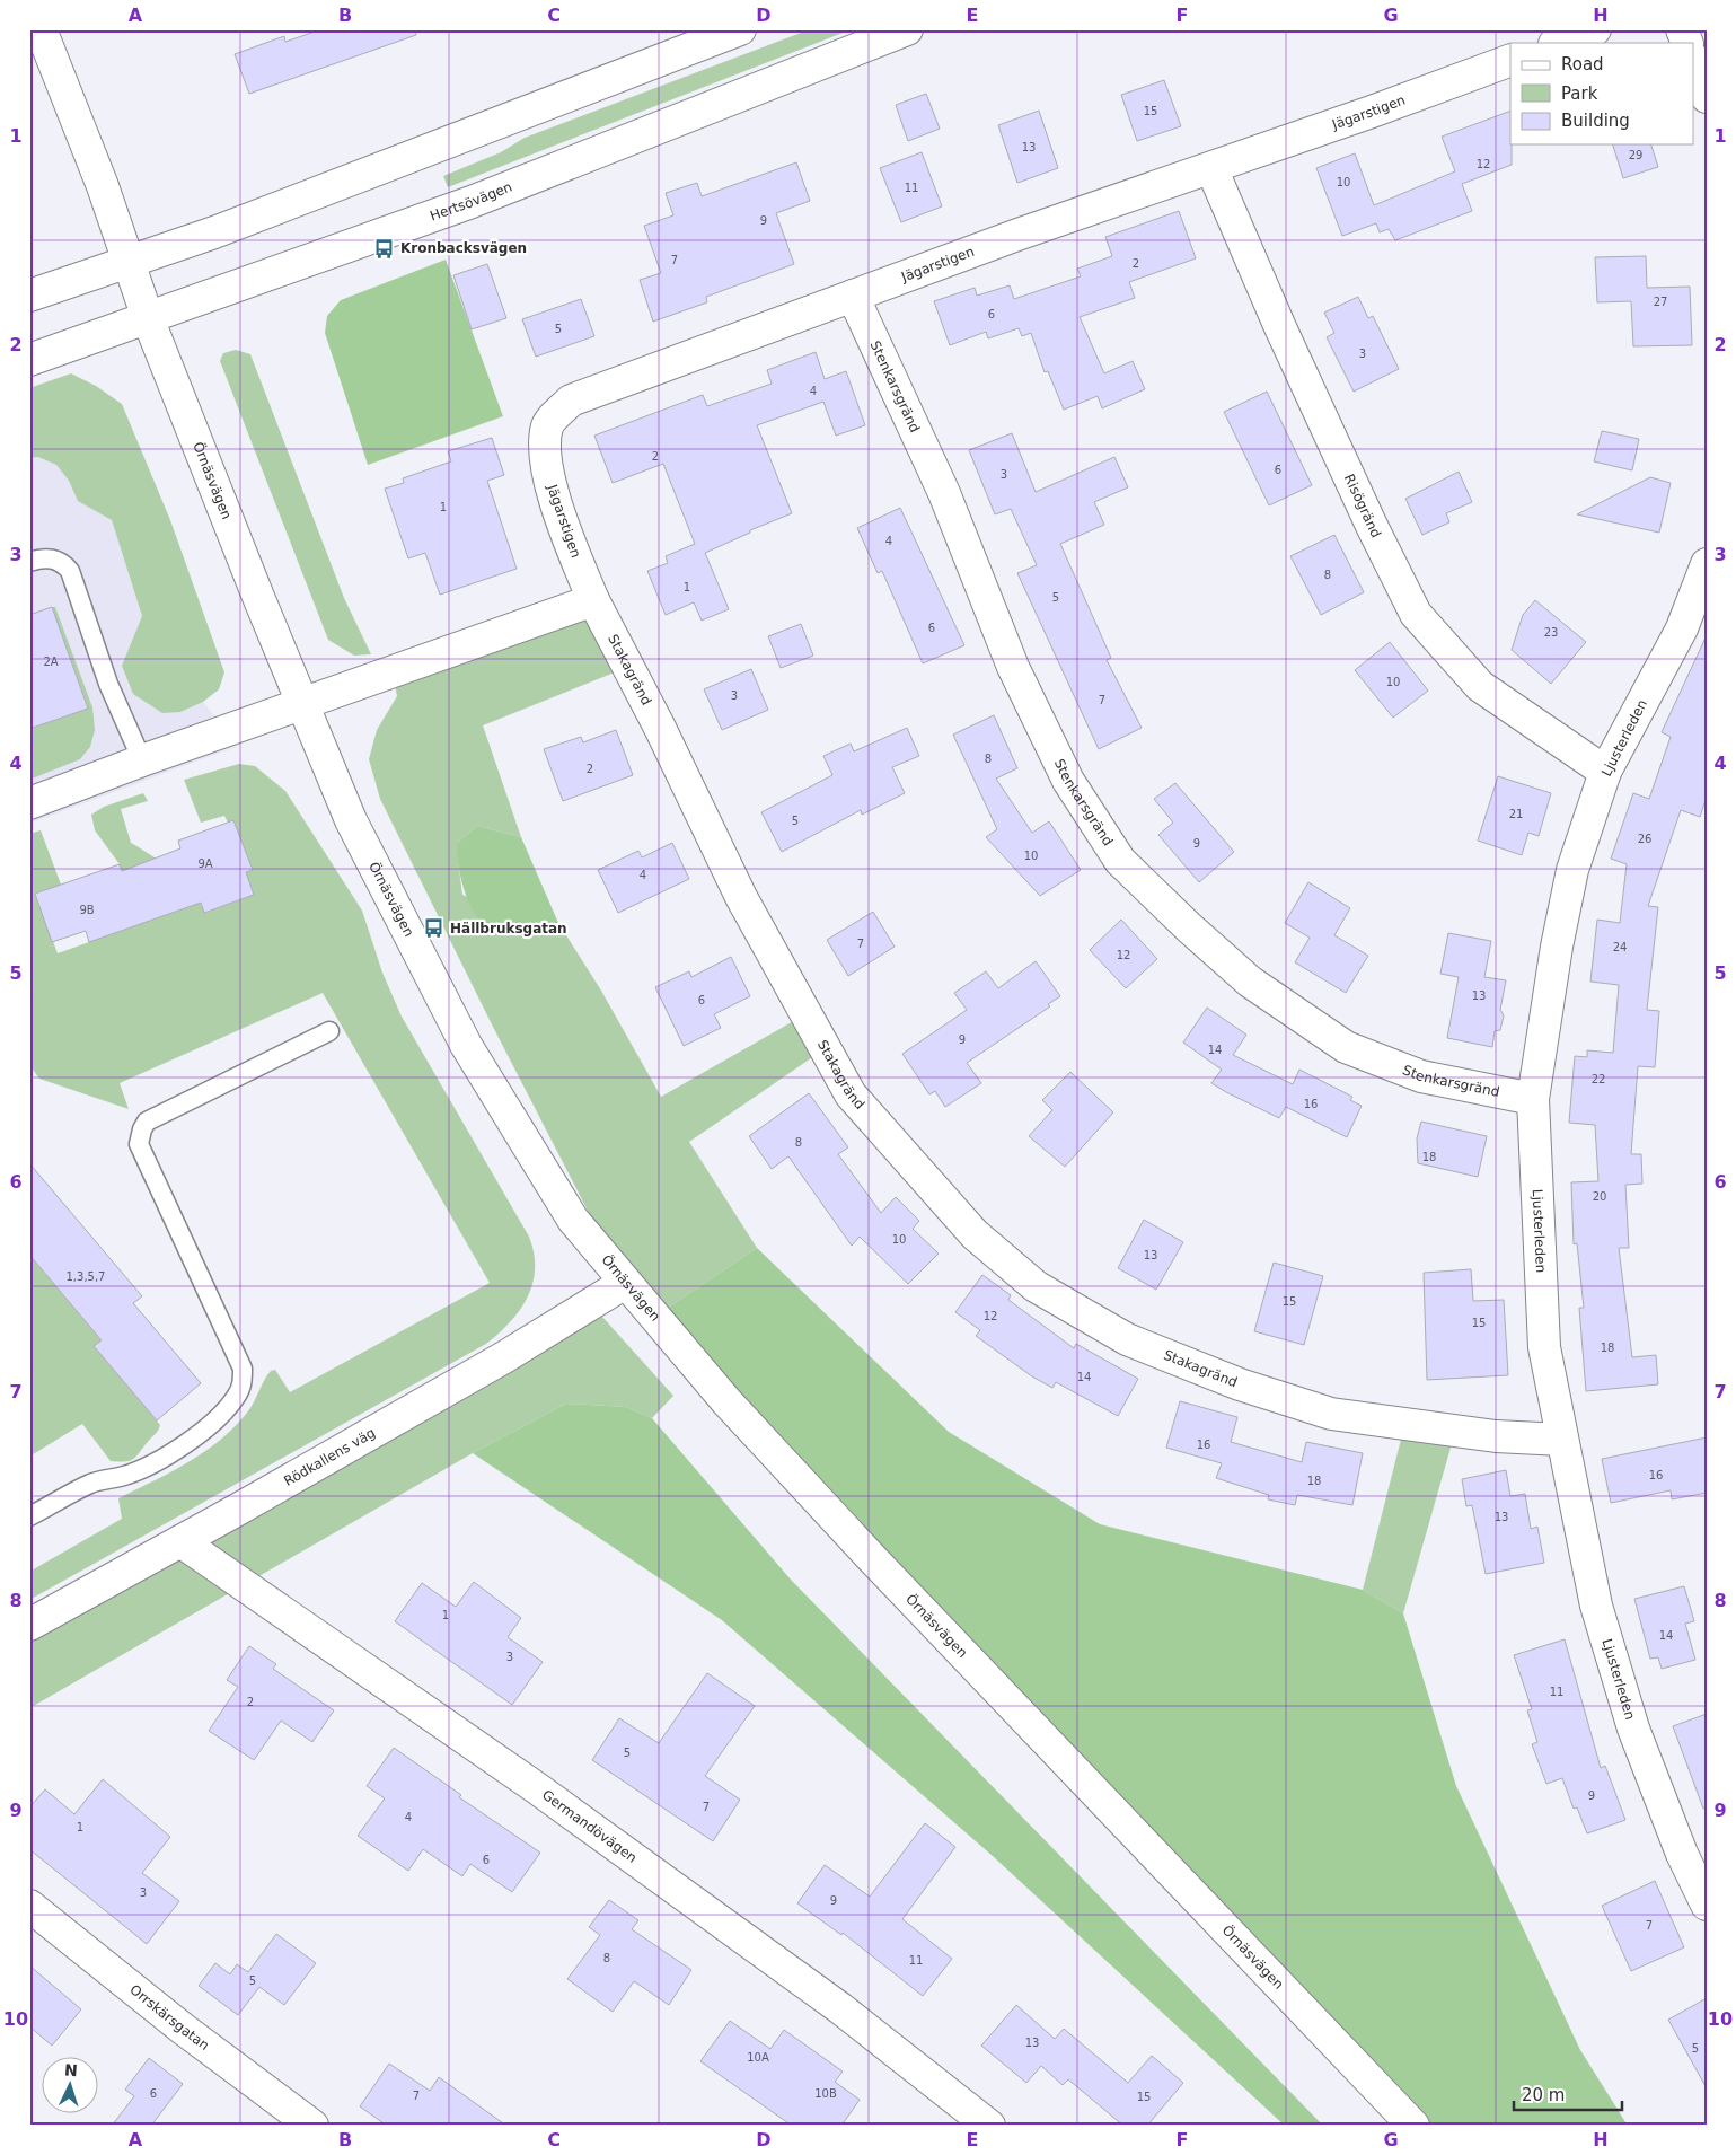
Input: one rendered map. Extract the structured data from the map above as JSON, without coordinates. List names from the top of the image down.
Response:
{
  "streets": {
    "street": [
      "Jägarstigen",
      "Hertsövägen",
      "Stenkarsgränd",
      "Örnäsvägen",
      "Risögränd",
      "Stakagränd",
      "Ljusterleden",
      "Rödkallens väg",
      "Germandövägen",
      "Orrskärsgatan"
    ]
  },
  "crossings": [
    ["Jägarstigen", "Stenkarsgränd"],
    ["Jägarstigen", "Risögränd"],
    ["Jägarstigen", "Stakagränd"],
    ["Hertsövägen", "Örnäsvägen"],
    ["Stenkarsgränd", "Ljusterleden"],
    ["Örnäsvägen", "Rödkallens väg"],
    ["Risögränd", "Ljusterleden"],
    ["Stakagränd", "Ljusterleden"],
    ["Rödkallens väg", "Germandövägen"]
  ],
  "places": {
    "bus stop": ["Kronbacksvägen", "Hällbruksgatan"]
  },
  "house_numbers": [
    "15",
    "13",
    "29",
    "12",
    "10",
    "11",
    "9",
    "7",
    "2",
    "27",
    "6",
    "5",
    "3",
    "4",
    "2",
    "6",
    "3",
    "1",
    "4",
    "8",
    "1",
    "5",
    "6",
    "23",
    "2A",
    "10",
    "3",
    "7",
    "8",
    "2",
    "21",
    "5",
    "26",
    "9",
    "10",
    "9A",
    "4",
    "9B",
    "7",
    "24",
    "12",
    "13",
    "6",
    "9",
    "14",
    "22",
    "16",
    "8",
    "18",
    "20",
    "10",
    "13",
    "1,3,5,7",
    "15",
    "12",
    "15",
    "18",
    "14",
    "16",
    "16",
    "18",
    "13",
    "1",
    "14",
    "3",
    "11",
    "2",
    "5",
    "9",
    "7",
    "4",
    "1",
    "6",
    "3",
    "9",
    "7",
    "8",
    "11",
    "5",
    "13",
    "5",
    "10A",
    "6",
    "10B",
    "7",
    "15"
  ],
  "legend": ["Road", "Park", "Building"],
  "scale_bar": "20 m",
  "north": "top",
  "grid": {
    "columns": [
      "A",
      "B",
      "C",
      "D",
      "E",
      "F",
      "G",
      "H"
    ],
    "rows": [
      "1",
      "2",
      "3",
      "4",
      "5",
      "6",
      "7",
      "8",
      "9",
      "10"
    ]
  }
}
